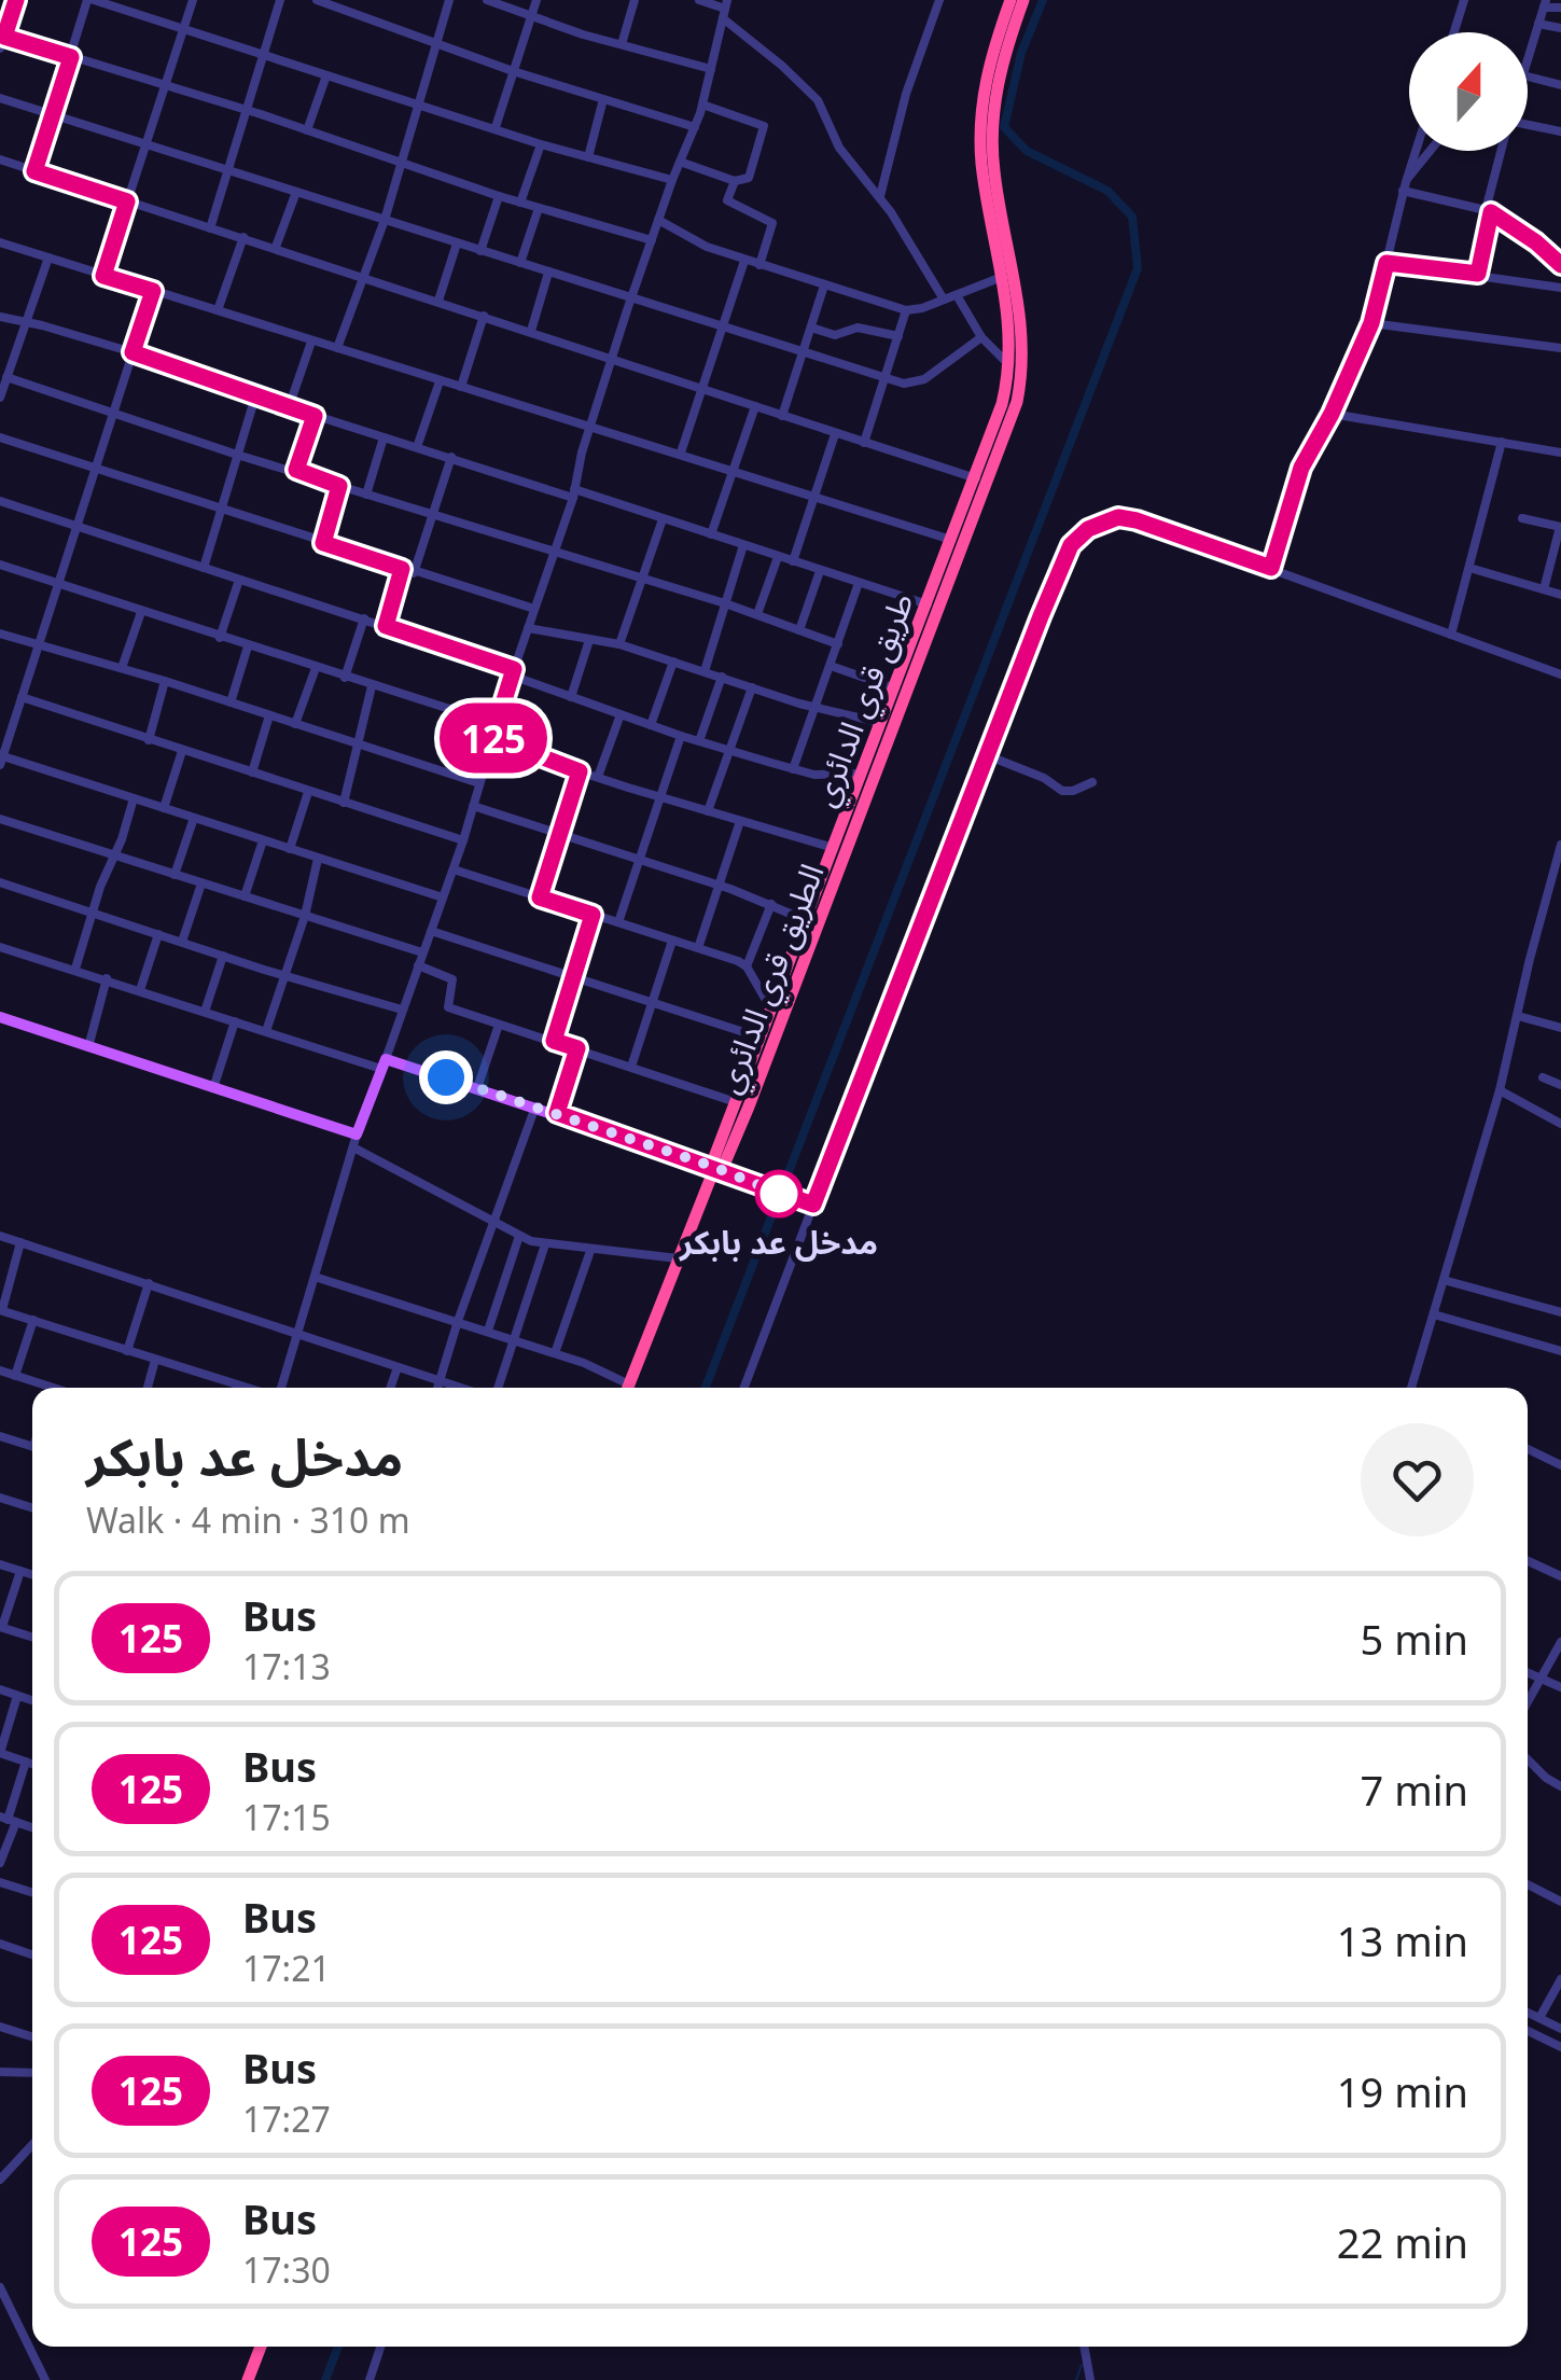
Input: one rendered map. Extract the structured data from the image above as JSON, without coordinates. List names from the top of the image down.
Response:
{
  "streets": {
    "highway": ["طريق قري الدائري", "الطريق قري الدائري"]
  },
  "crossings": [
    ["طريق قري الدائري", "الطريق قري الدائري"]
  ],
  "places": ["مدخل عد بابكر"],
  "lines": ["bus line 125"],
  "north": "top",
  "page": {
    "on_map": "125",
    "heading": ["مدخل عد بابكر", "Walk · 4 min · 310 m"],
    "list": [
      {
        "mark": "125",
        "name": "Bus",
        "note": "17:13",
        "value": "5 min"
      },
      {
        "mark": "125",
        "name": "Bus",
        "note": "17:15",
        "value": "7 min"
      },
      {
        "mark": "125",
        "name": "Bus",
        "note": "17:21",
        "value": "13 min"
      },
      {
        "mark": "125",
        "name": "Bus",
        "note": "17:27",
        "value": "19 min"
      },
      {
        "mark": "125",
        "name": "Bus",
        "note": "17:30",
        "value": "22 min"
      }
    ]
  }
}
